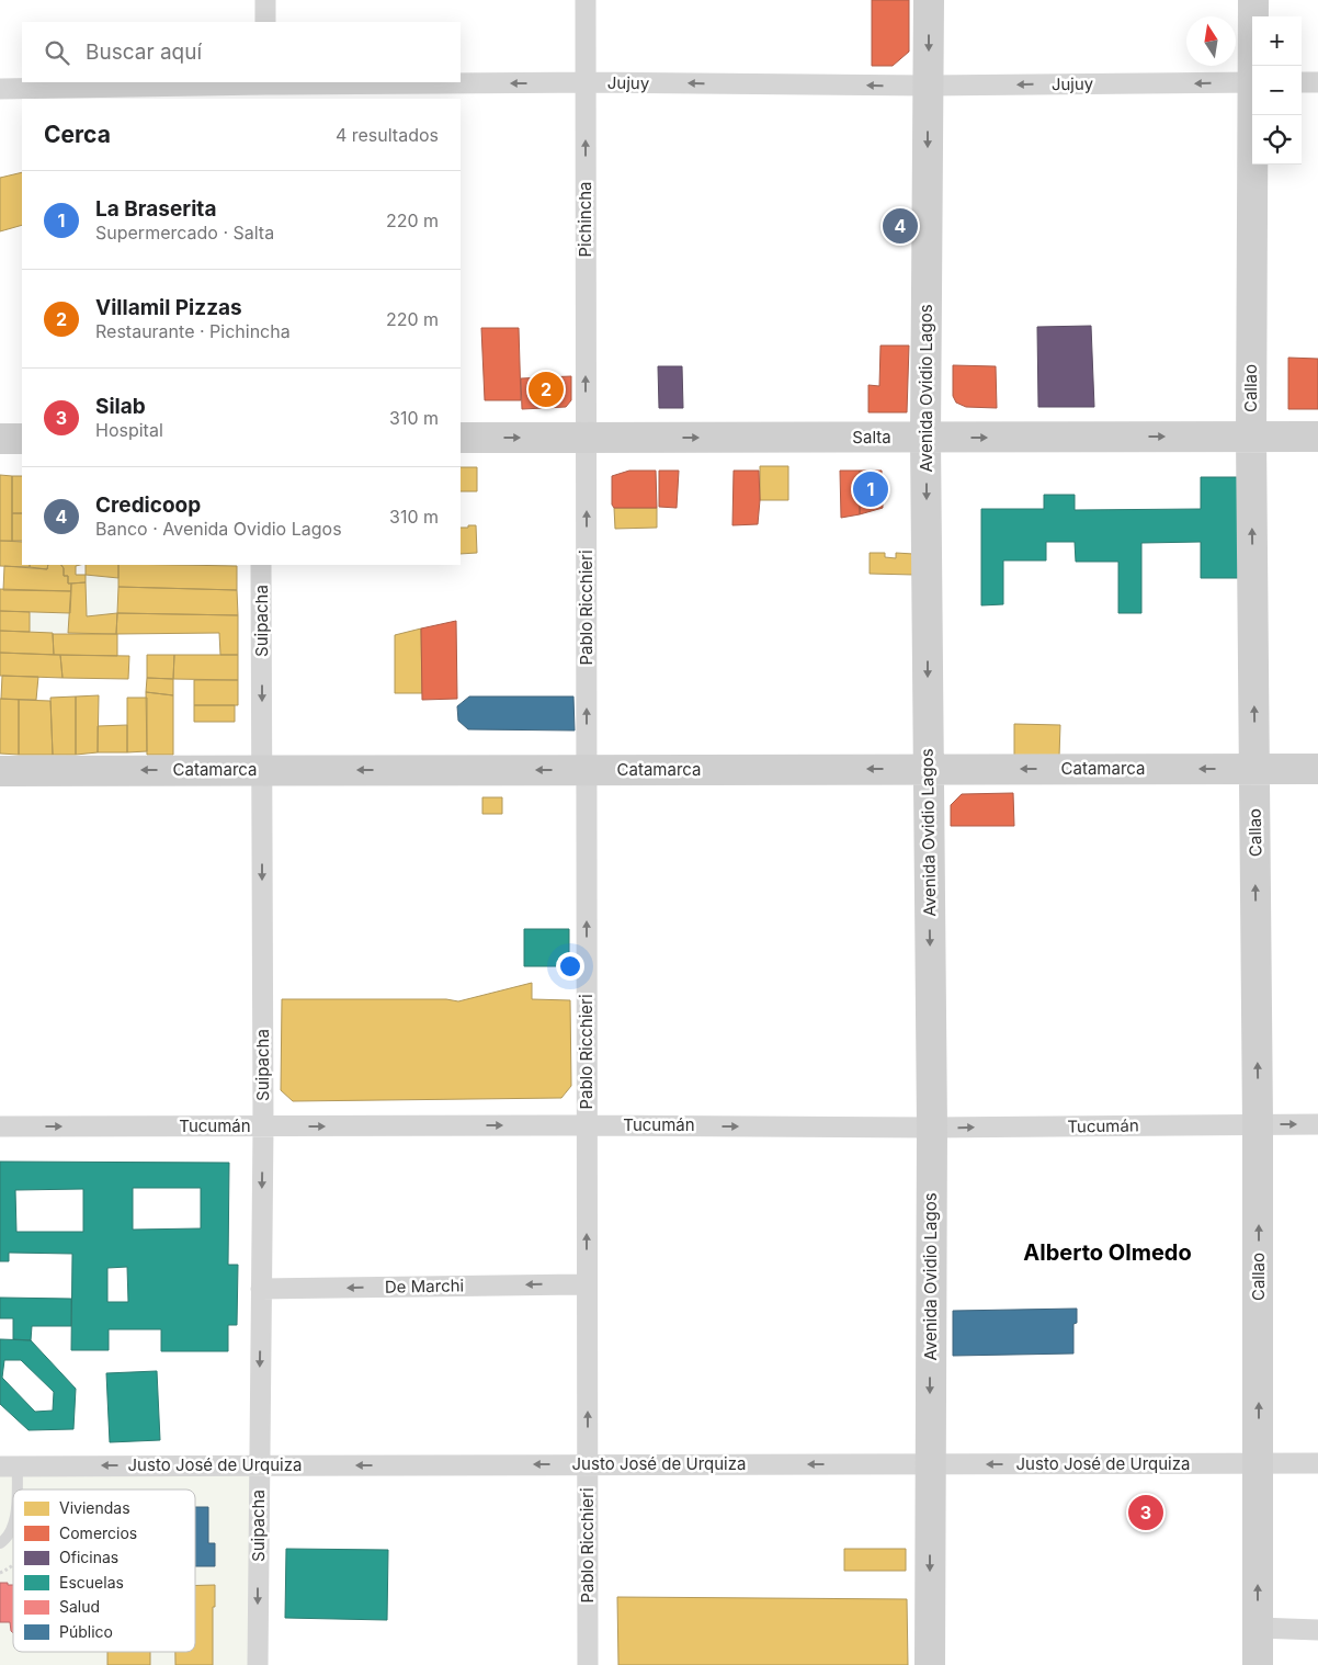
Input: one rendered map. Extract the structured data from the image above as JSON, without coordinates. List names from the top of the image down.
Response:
{
  "streets": {
    "main road": [
      "Avenida Ovidio Lagos",
      "Callao",
      "Salta",
      "Catamarca"
    ],
    "street": [
      "Jujuy",
      "Pichincha",
      "Pablo Ricchieri",
      "Suipacha",
      "Tucumán",
      "De Marchi",
      "Justo José de Urquiza"
    ]
  },
  "crossings": [
    ["Jujuy", "Pichincha"],
    ["Jujuy", "Avenida Ovidio Lagos"],
    ["Pichincha", "Salta"],
    ["Pichincha", "Pablo Ricchieri"],
    ["Avenida Ovidio Lagos", "Salta"],
    ["Avenida Ovidio Lagos", "Catamarca"],
    ["Avenida Ovidio Lagos", "Tucumán"],
    ["Avenida Ovidio Lagos", "Justo José de Urquiza"],
    ["Callao", "Salta"],
    ["Callao", "Catamarca"],
    ["Callao", "Tucumán"],
    ["Callao", "Justo José de Urquiza"],
    ["Salta", "Pablo Ricchieri"],
    ["Pablo Ricchieri", "Catamarca"],
    ["Pablo Ricchieri", "Tucumán"],
    ["Pablo Ricchieri", "De Marchi"],
    ["Pablo Ricchieri", "Justo José de Urquiza"],
    ["Suipacha", "Catamarca"],
    ["Suipacha", "Tucumán"],
    ["Suipacha", "De Marchi"],
    ["Suipacha", "Justo José de Urquiza"]
  ],
  "one_way": [
    "Jujuy",
    "Pichincha",
    "Avenida Ovidio Lagos",
    "Callao",
    "Salta",
    "Pablo Ricchieri",
    "Suipacha",
    "Catamarca",
    "Tucumán",
    "De Marchi",
    "Justo José de Urquiza"
  ],
  "districts": ["Alberto Olmedo"],
  "legend": [
    "Viviendas",
    "Comercios",
    "Oficinas",
    "Escuelas",
    "Salud",
    "Público"
  ],
  "north": "top",
  "page": {
    "map_buttons": ["+", "−"],
    "search": "Buscar aquí",
    "heading": ["Cerca", "4 resultados"],
    "list": [
      {
        "mark": "1",
        "name": "La Braserita",
        "note": "Supermercado · Salta",
        "value": "220 m"
      },
      {
        "mark": "2",
        "name": "Villamil Pizzas",
        "note": "Restaurante · Pichincha",
        "value": "220 m"
      },
      {
        "mark": "3",
        "name": "Silab",
        "note": "Hospital",
        "value": "310 m"
      },
      {
        "mark": "4",
        "name": "Credicoop",
        "note": "Banco · Avenida Ovidio Lagos",
        "value": "310 m"
      }
    ],
    "pins": [
      "4",
      "2",
      "1",
      "3"
    ]
  }
}
